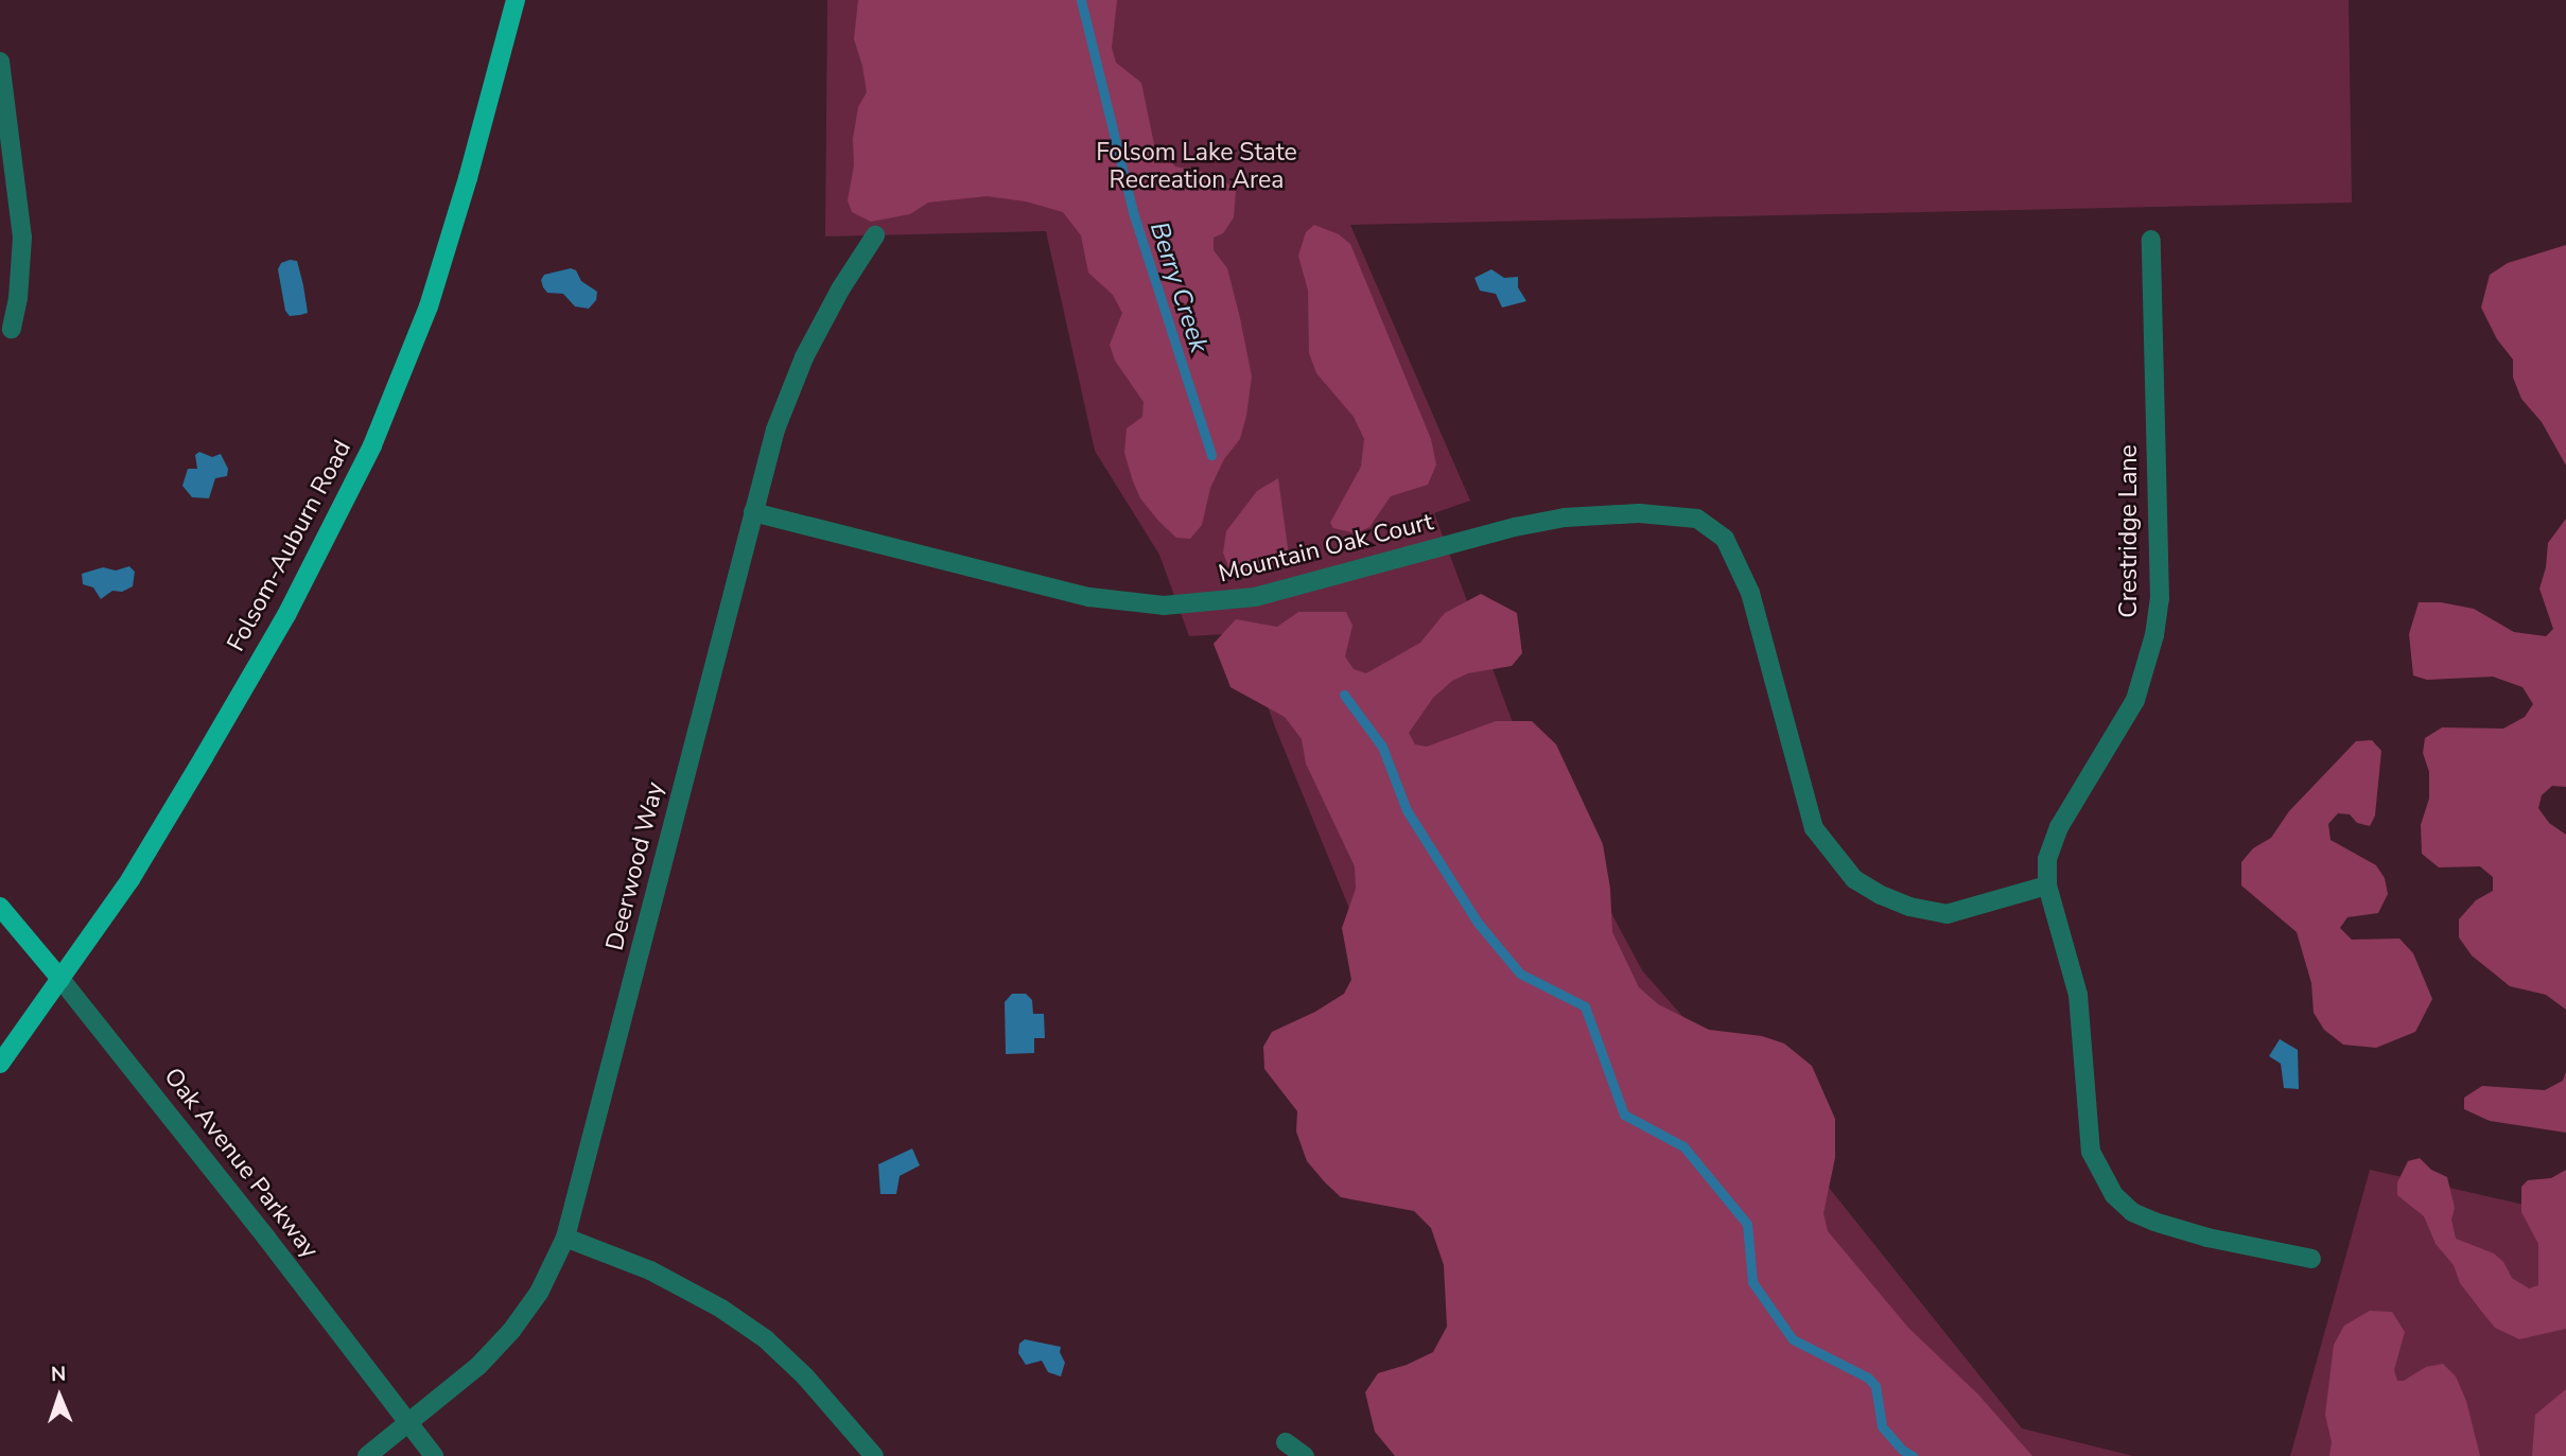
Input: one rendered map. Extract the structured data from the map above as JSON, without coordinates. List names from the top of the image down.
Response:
{
  "streets": {
    "main road": ["Folsom-Auburn Road", "Oak Avenue Parkway"],
    "street": ["Crestridge Lane", "Mountain Oak Court", "Deerwood Way"]
  },
  "crossings": [
    ["Crestridge Lane", "Mountain Oak Court"],
    ["Folsom-Auburn Road", "Oak Avenue Parkway"],
    ["Mountain Oak Court", "Deerwood Way"],
    ["Deerwood Way", "Oak Avenue Parkway"]
  ],
  "water": ["Berry Creek"],
  "parks": ["Folsom Lake State Recreation Area"],
  "north": "top"
}
